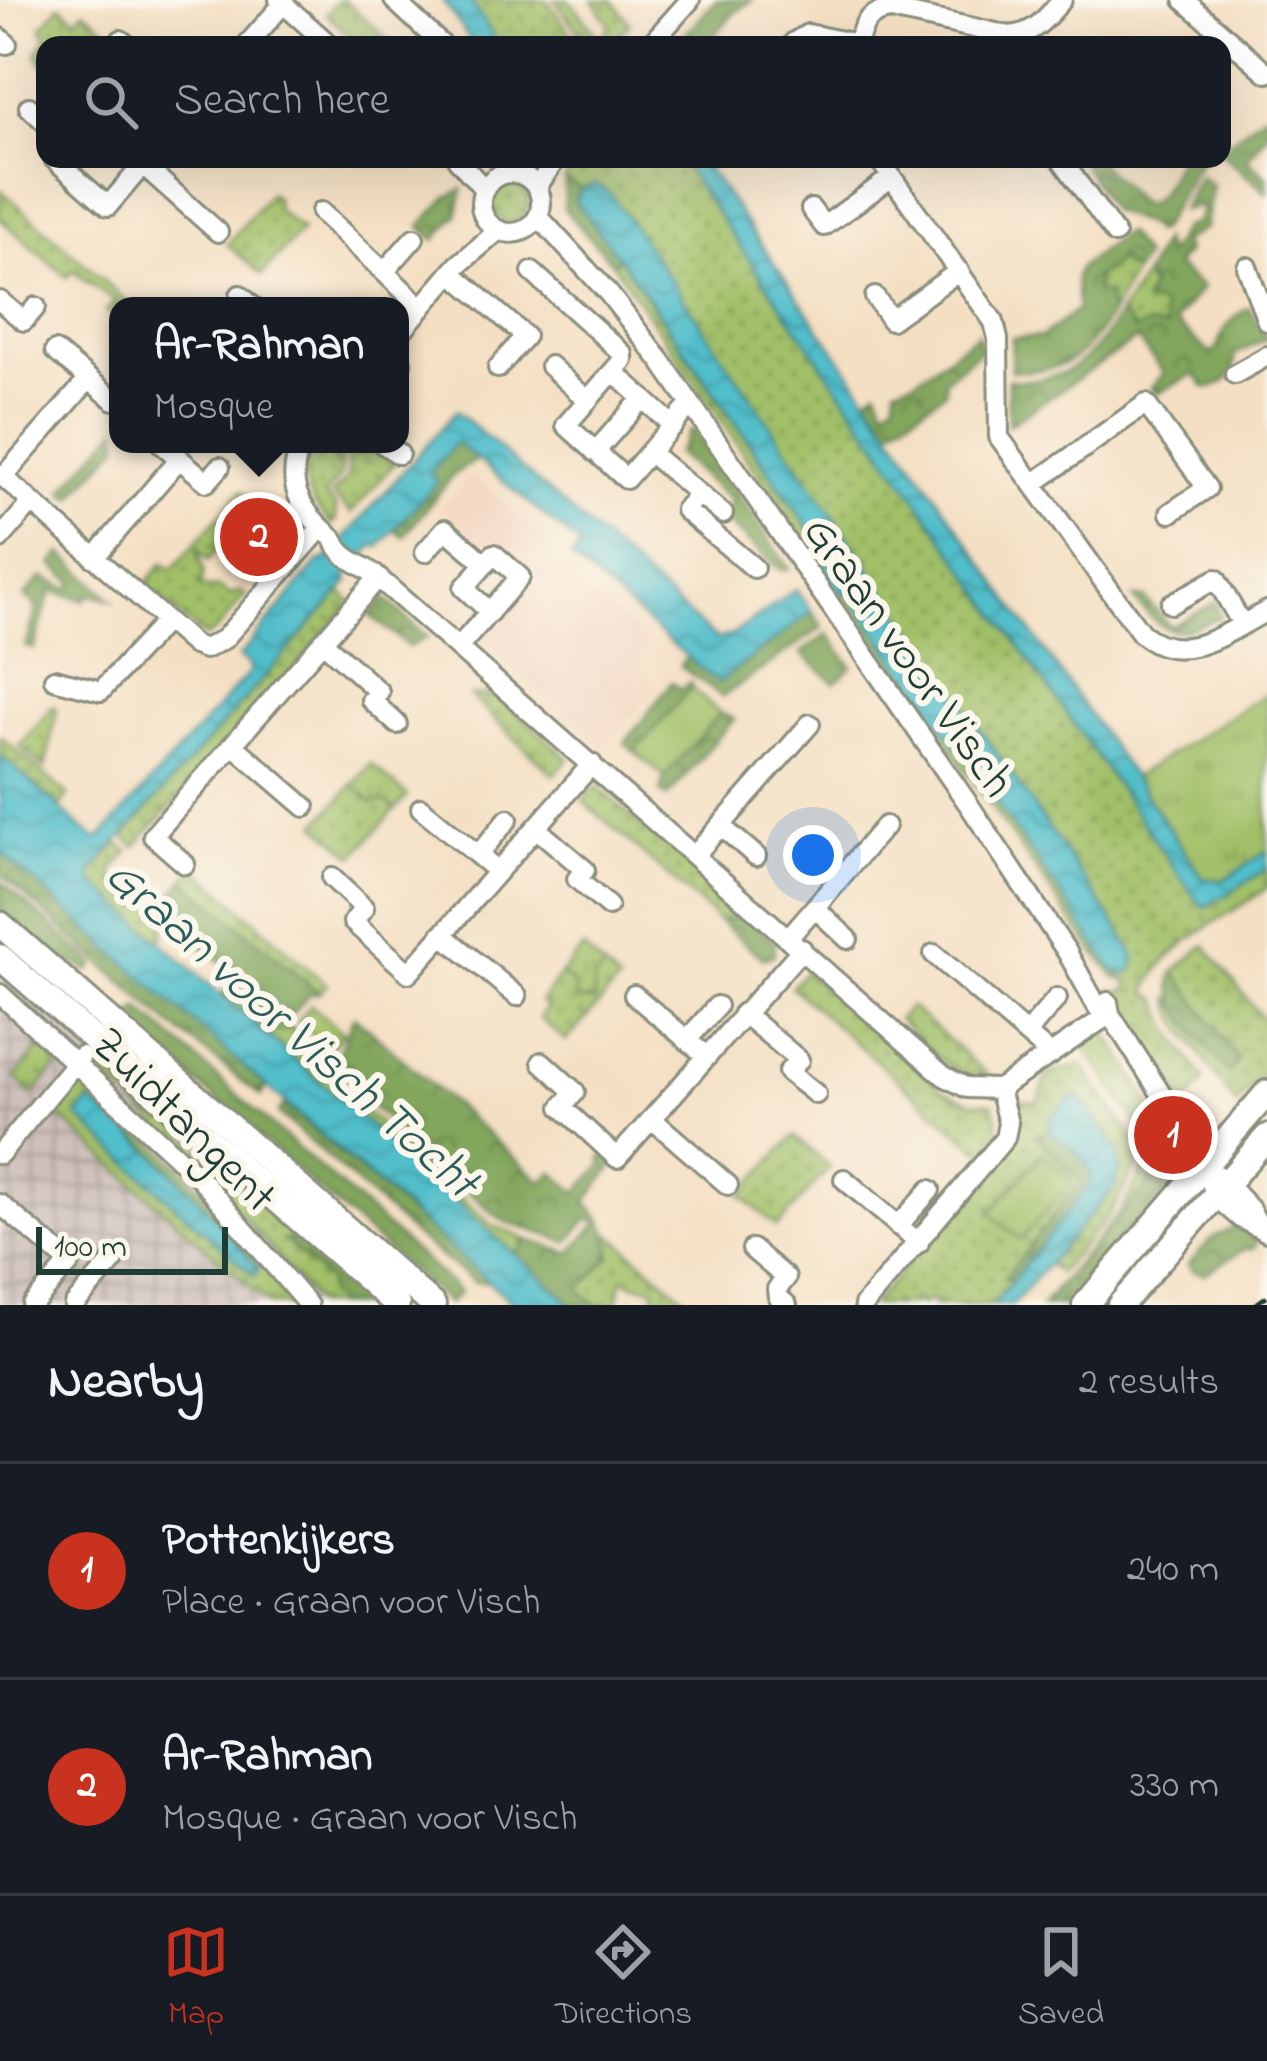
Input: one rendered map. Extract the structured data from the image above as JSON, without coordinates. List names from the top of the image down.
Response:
{
  "streets": {
    "street": ["Graan voor Visch", "Zuidtangent"]
  },
  "water": ["Graan voor Visch Tocht"],
  "scale_bar": "100 m",
  "page": {
    "search": "Search here",
    "popup": ["Ar-Rahman", "Mosque"],
    "pins": ["2", "1"],
    "scale": "100 m",
    "heading": ["Nearby", "2 results"],
    "list": [
      {
        "mark": "1",
        "name": "Pottenkijkers",
        "note": "Place · Graan voor Visch",
        "value": "240 m"
      },
      {
        "mark": "2",
        "name": "Ar-Rahman",
        "note": "Mosque · Graan voor Visch",
        "value": "330 m"
      }
    ],
    "nav": ["Map", "Directions", "Saved"]
  }
}
